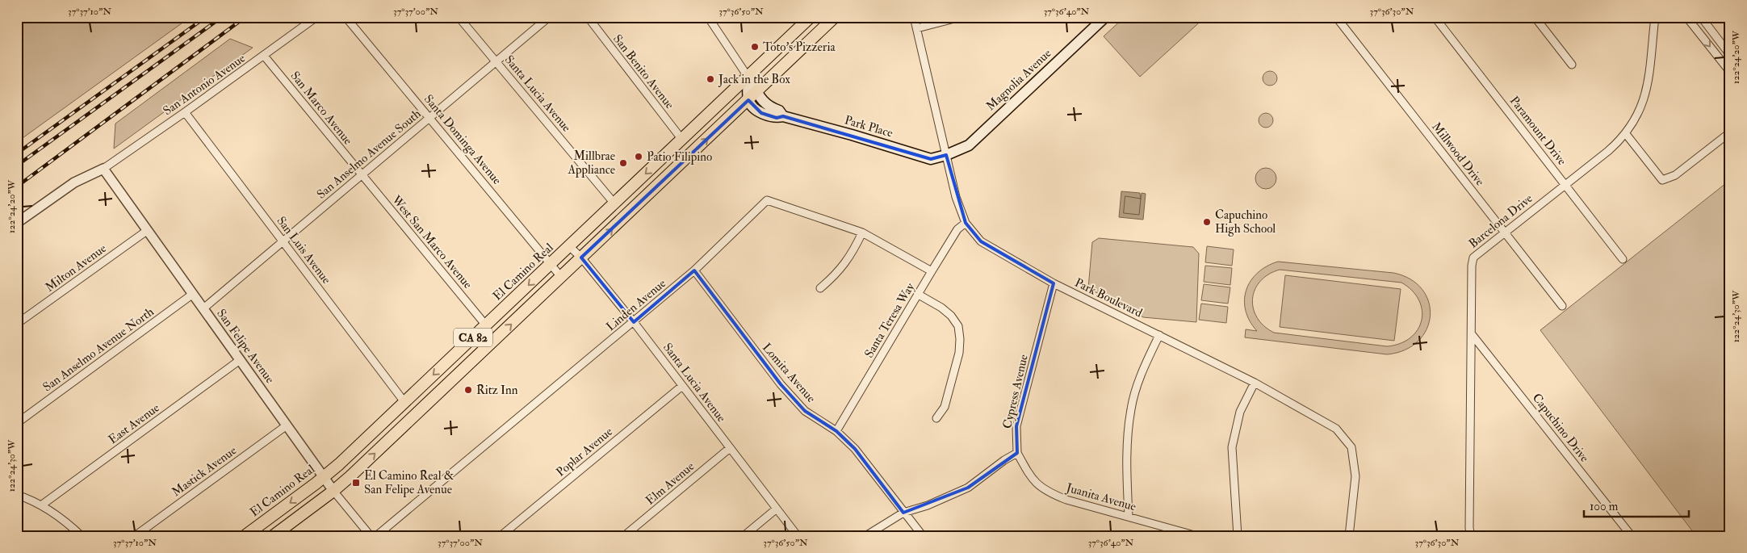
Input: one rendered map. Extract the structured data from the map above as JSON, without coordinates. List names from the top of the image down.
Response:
{
  "streets": {
    "main road": [
      "Magnolia Avenue",
      "Park Place",
      "El Camino Real",
      "CA 82"
    ],
    "street": [
      "San Benito Avenue",
      "San Antonio Avenue",
      "Santa Lucia Avenue",
      "San Marco Avenue",
      "Paramount Drive",
      "Santa Dominga Avenue",
      "San Anselmo Avenue South",
      "Millwood Drive",
      "Barcelona Drive",
      "West San Marco Avenue",
      "San Luis Avenue",
      "Milton Avenue",
      "Park Boulevard",
      "Linden Avenue",
      "Santa Teresa Way",
      "San Felipe Avenue",
      "San Anselmo Avenue North",
      "Lomita Avenue",
      "Cypress Avenue",
      "East Avenue",
      "Capuchino Drive",
      "Poplar Avenue",
      "Mastick Avenue",
      "Elm Avenue",
      "Juanita Avenue"
    ]
  },
  "crossings": [
    ["San Benito Avenue", "El Camino Real"],
    ["Magnolia Avenue", "Park Place"],
    ["Magnolia Avenue", "Park Boulevard"],
    ["San Antonio Avenue", "San Marco Avenue"],
    ["San Antonio Avenue", "San Luis Avenue"],
    ["San Antonio Avenue", "San Felipe Avenue"],
    ["Santa Lucia Avenue", "San Anselmo Avenue South"],
    ["Santa Lucia Avenue", "El Camino Real"],
    ["Santa Lucia Avenue", "Linden Avenue"],
    ["Santa Lucia Avenue", "CA 82"],
    ["Santa Lucia Avenue", "Poplar Avenue"],
    ["Santa Lucia Avenue", "Elm Avenue"],
    ["San Marco Avenue", "San Anselmo Avenue South"],
    ["San Marco Avenue", "West San Marco Avenue"],
    ["Park Place", "El Camino Real"],
    ["Park Place", "Park Boulevard"],
    ["Park Place", "CA 82"],
    ["Paramount Drive", "Barcelona Drive"],
    ["Santa Dominga Avenue", "San Anselmo Avenue South"],
    ["Santa Dominga Avenue", "El Camino Real"],
    ["Santa Dominga Avenue", "CA 82"],
    ["San Anselmo Avenue South", "West San Marco Avenue"],
    ["San Anselmo Avenue South", "San Luis Avenue"],
    ["San Anselmo Avenue South", "San Felipe Avenue"],
    ["Millwood Drive", "Barcelona Drive"],
    ["Barcelona Drive", "Capuchino Drive"],
    ["West San Marco Avenue", "El Camino Real"],
    ["San Luis Avenue", "El Camino Real"],
    ["Milton Avenue", "San Felipe Avenue"],
    ["El Camino Real", "San Felipe Avenue"],
    ["Park Boulevard", "Santa Teresa Way"],
    ["Park Boulevard", "Cypress Avenue"],
    ["Linden Avenue", "Santa Teresa Way"],
    ["Linden Avenue", "Lomita Avenue"],
    ["Santa Teresa Way", "Lomita Avenue"],
    ["CA 82", "San Felipe Avenue"],
    ["San Felipe Avenue", "San Anselmo Avenue North"],
    ["San Felipe Avenue", "East Avenue"],
    ["San Felipe Avenue", "Mastick Avenue"],
    ["Cypress Avenue", "Juanita Avenue"]
  ],
  "places": {
    "other": [
      "Toto's Pizzeria",
      "Jack in the Box",
      "Patio Filipino",
      "Millbrae Appliance",
      "Capuchino High School",
      "Ritz Inn"
    ],
    "transit": ["El Camino Real & San Felipe Avenue"]
  },
  "scale_bar": "100 m",
  "coordinates": [
    "37°37'10\"N",
    "37°37'00\"N",
    "37°36'50\"N",
    "37°36'40\"N",
    "37°36'30\"N",
    "122°24'20\"W",
    "122°24'30\"W"
  ]
}
